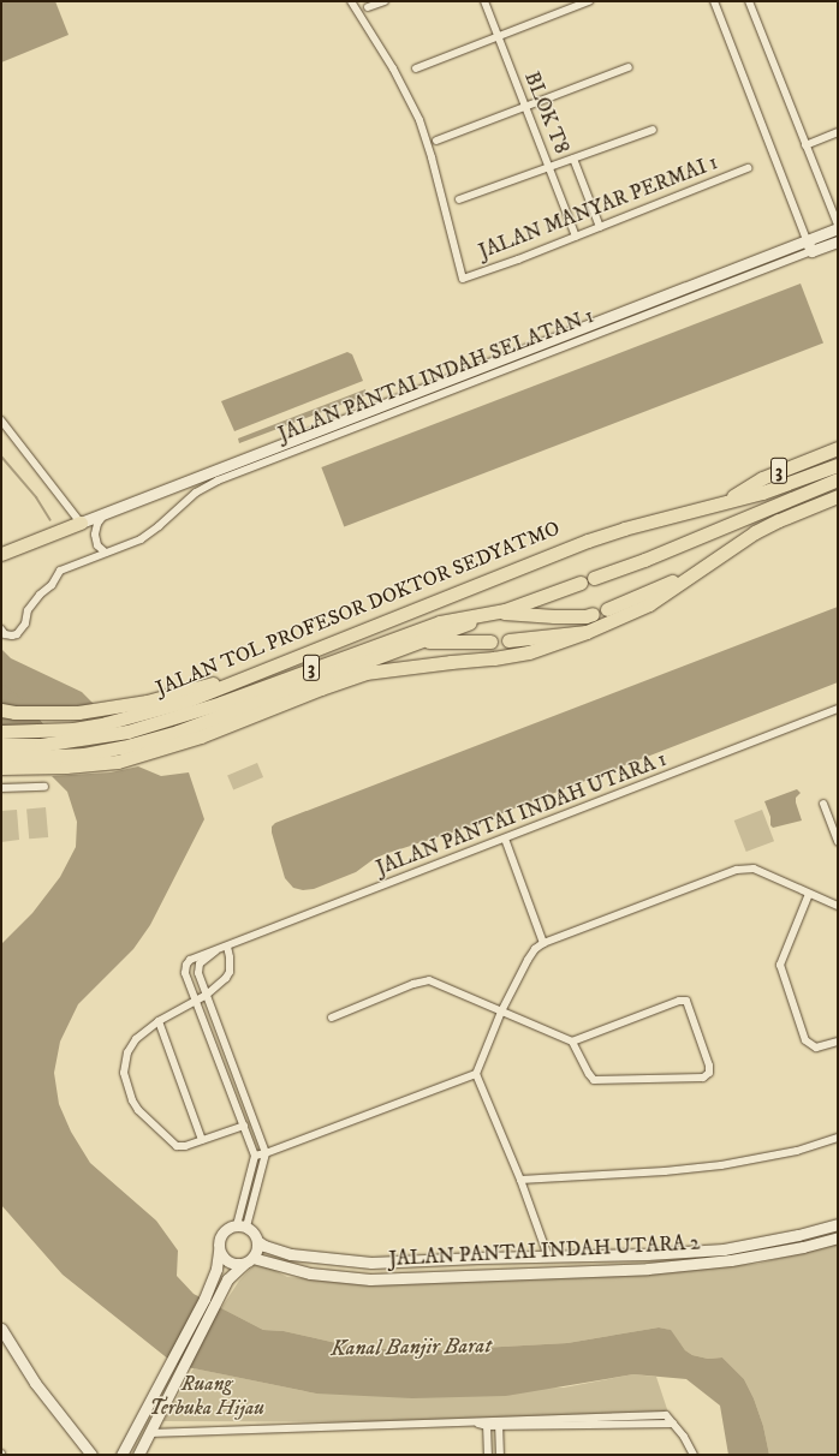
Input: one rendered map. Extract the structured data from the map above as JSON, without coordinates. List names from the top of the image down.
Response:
{
  "streets": {
    "highway": ["3", "JALAN TOL PROFESOR DOKTOR SEDYATMO"],
    "street": [
      "BLOK T8",
      "JALAN MANYAR PERMAI 1",
      "JALAN PANTAI INDAH SELATAN 1",
      "JALAN PANTAI INDAH UTARA 1",
      "JALAN PANTAI INDAH UTARA 2"
    ]
  },
  "crossings": [
    ["BLOK T8", "JALAN MANYAR PERMAI 1"]
  ],
  "water": ["Kanal Banjir Barat"],
  "parks": ["Ruang Terbuka Hijau"]
}
